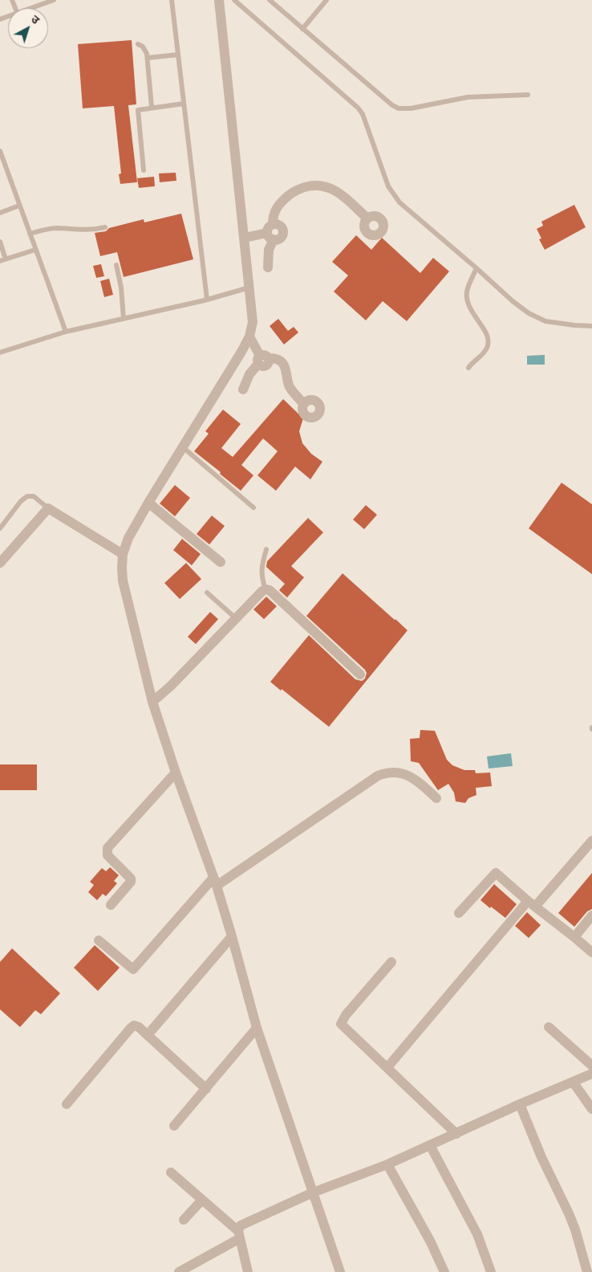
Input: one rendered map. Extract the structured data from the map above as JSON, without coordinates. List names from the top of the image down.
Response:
{
  "north": "top right"
}
